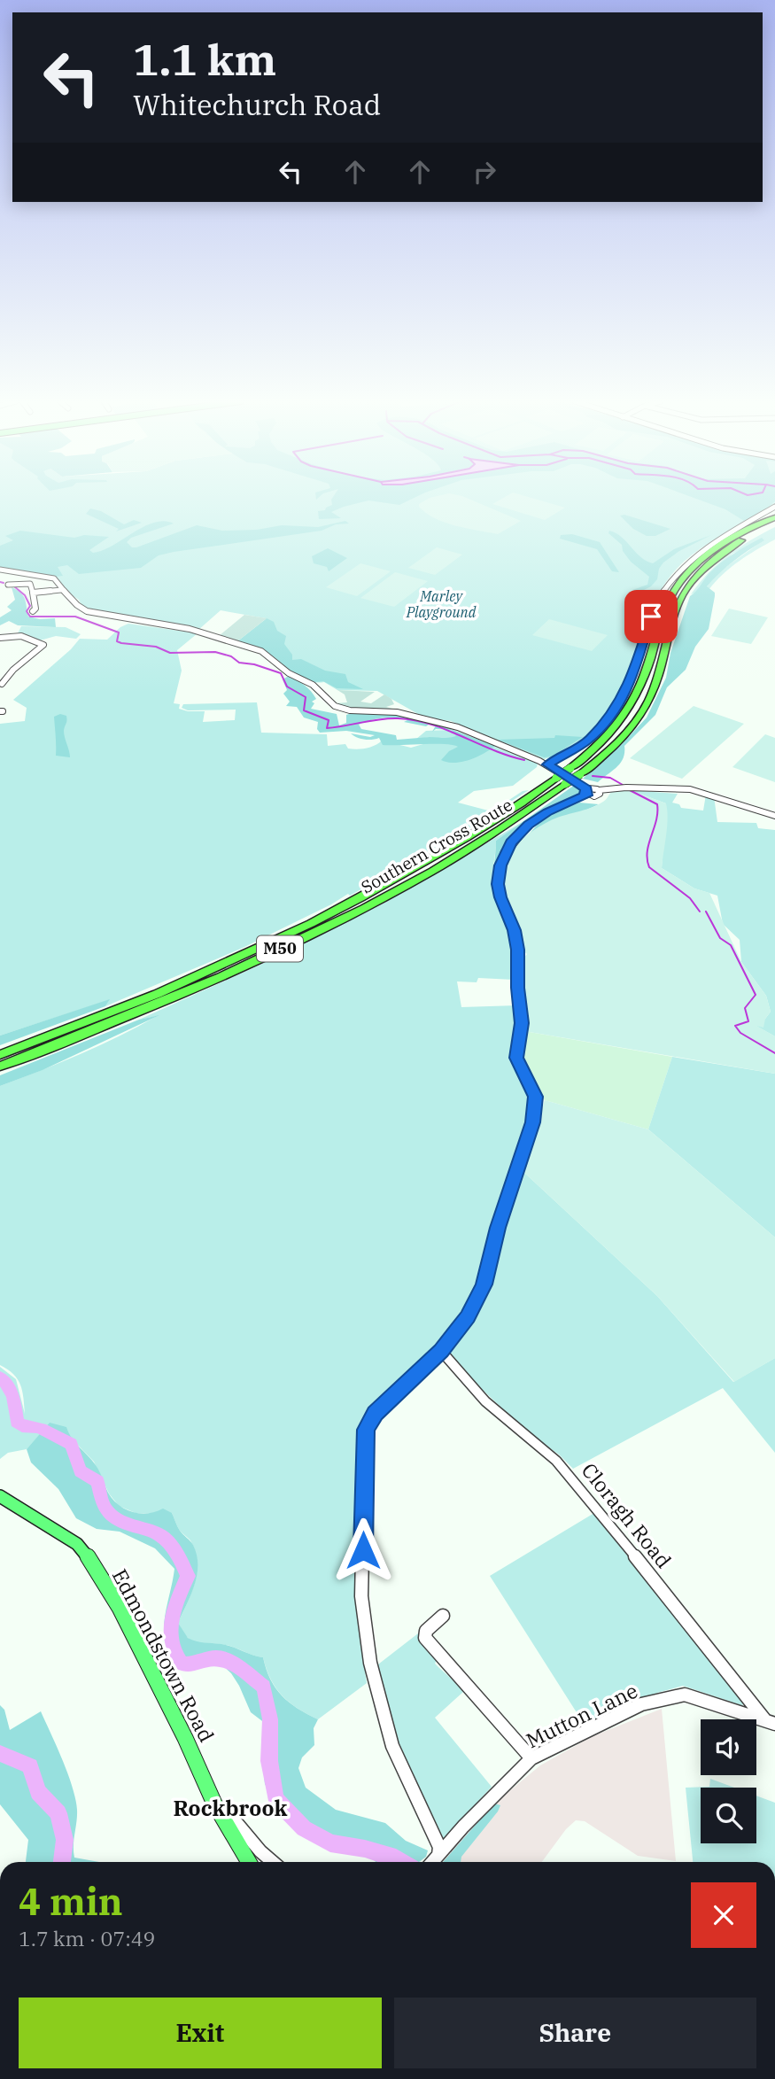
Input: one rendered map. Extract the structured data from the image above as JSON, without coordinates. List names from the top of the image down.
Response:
{
  "streets": {
    "highway": ["Southern Cross Route", "M50"],
    "main road": ["Edmondstown Road"],
    "street": ["Cloragh Road", "Mutton Lane"]
  },
  "crossings": [
    ["Cloragh Road", "Mutton Lane"]
  ],
  "districts": ["Rockbrook"],
  "parks": ["Marley Playground"],
  "page": {
    "turn": ["1.1 km", "Whitechurch Road"],
    "heading": ["4 min", "1.7 km · 07:49"],
    "buttons": ["Exit", "Share"]
  }
}
